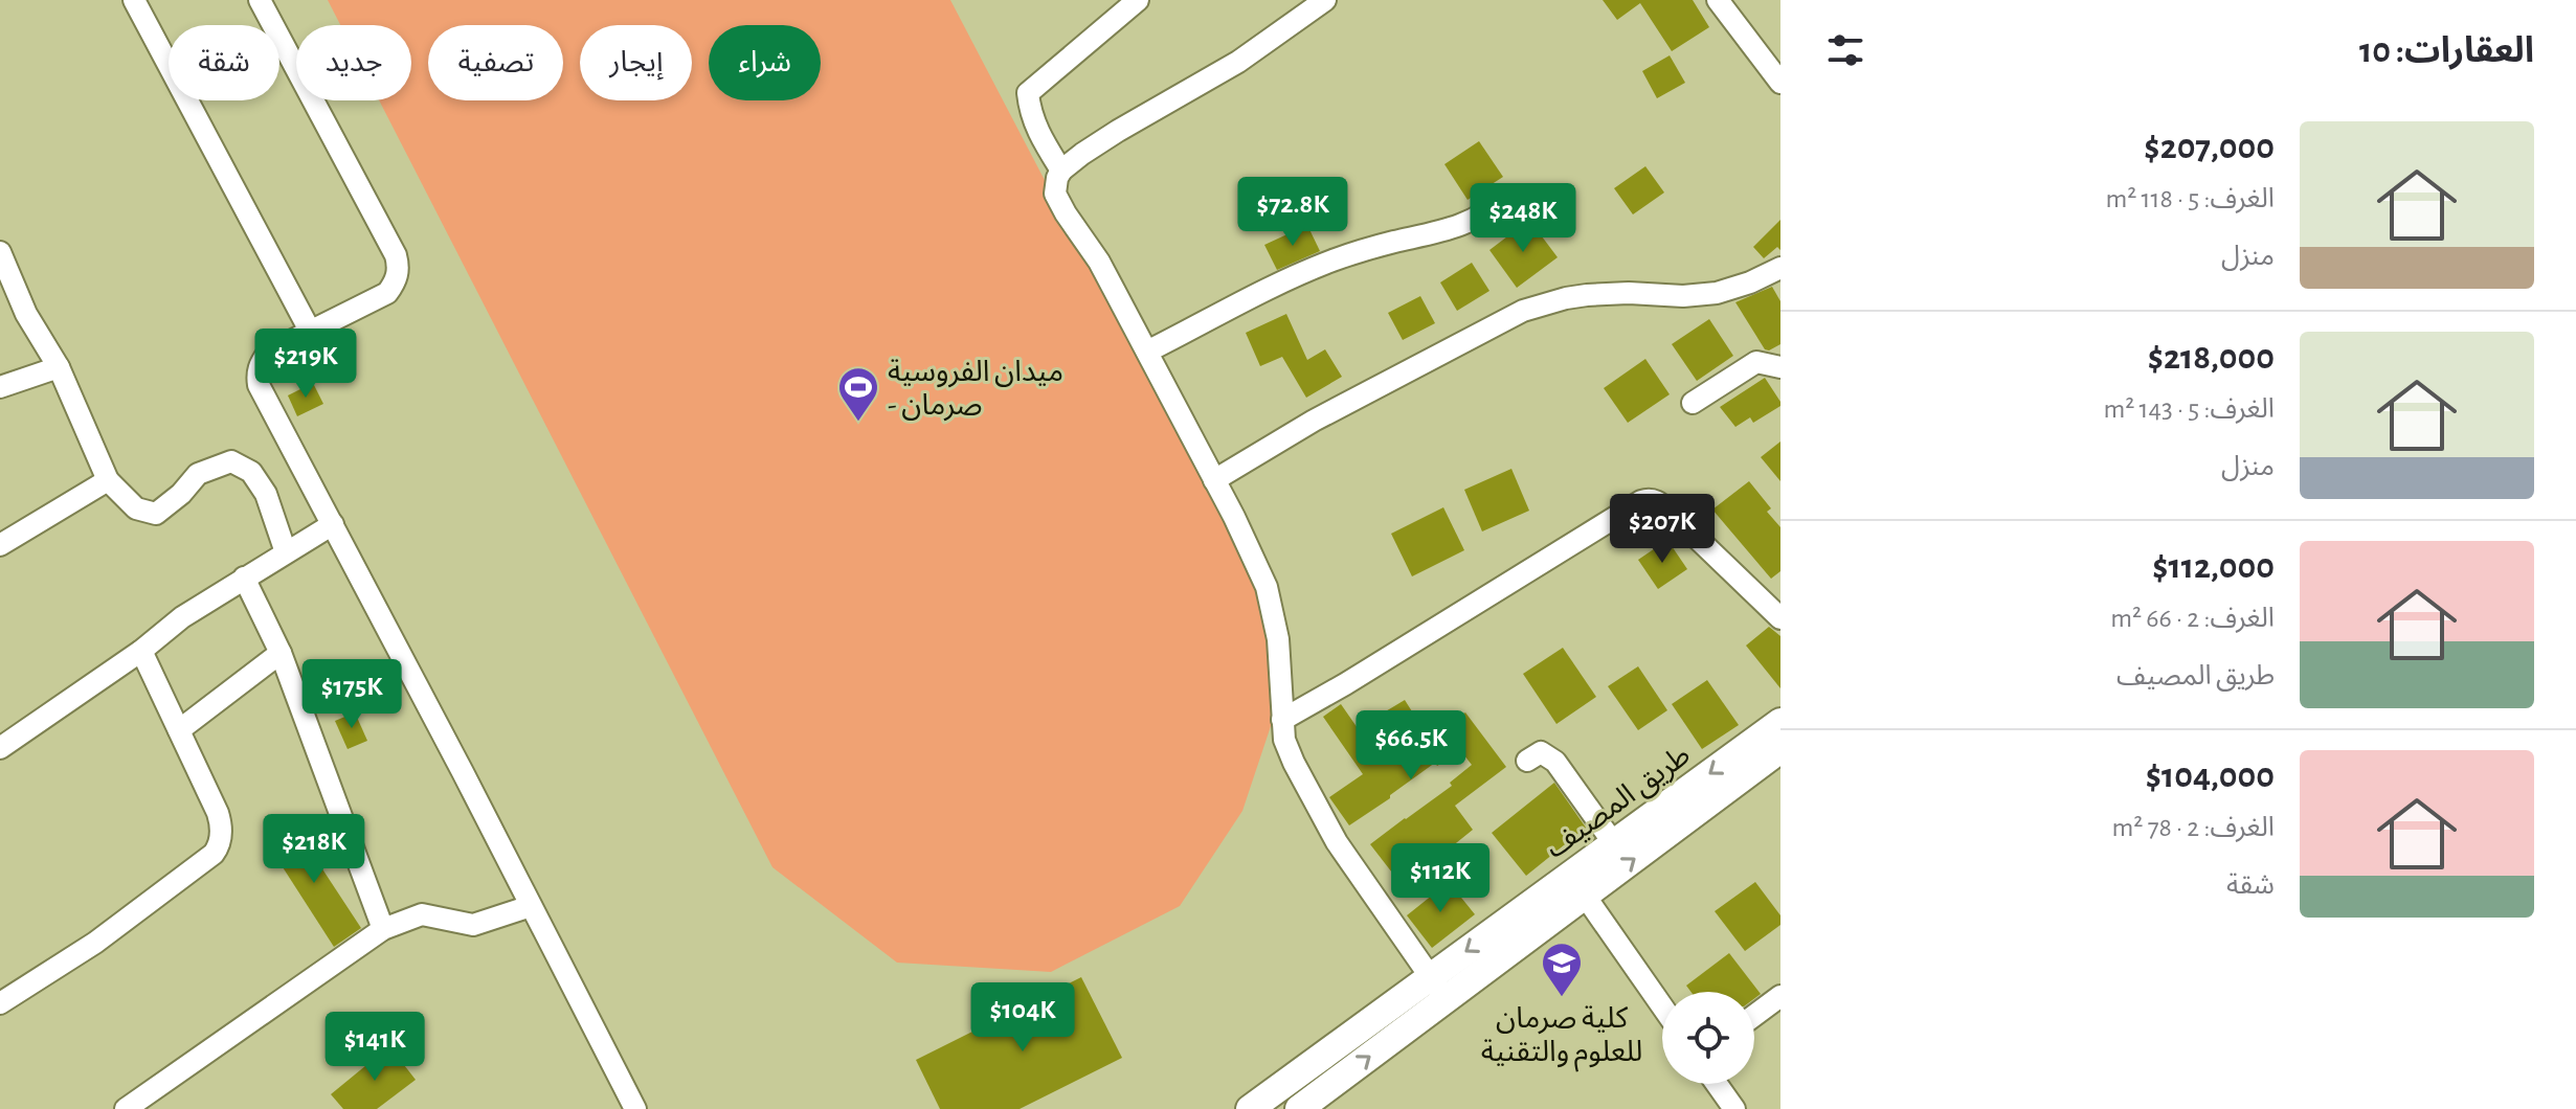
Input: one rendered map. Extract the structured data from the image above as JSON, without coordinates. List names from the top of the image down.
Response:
{
  "streets": {
    "main road": ["طريق المصيف"]
  },
  "places": {
    "sports": ["ميدان الفروسية - صرمان"],
    "school or university": ["كلية صرمان للعلوم والتقنية"]
  },
  "page": {
    "heading": "العقارات: 10",
    "chip": [
      "شراء",
      "إيجار",
      "تصفية",
      "جديد",
      "شقة"
    ],
    "list": [
      {
        "name": "$207,000",
        "note": "الغرف: 5 · 118 m² · منزل"
      },
      {
        "name": "$218,000",
        "note": "الغرف: 5 · 143 m² · منزل"
      },
      {
        "name": "$112,000",
        "note": "الغرف: 2 · 66 m² · طريق المصيف"
      },
      {
        "name": "$104,000",
        "note": "الغرف: 2 · 78 m² · شقة"
      }
    ],
    "price": [
      "$72.8K",
      "$248K",
      "$219K",
      "$207K",
      "$175K",
      "$66.5K",
      "$218K",
      "$112K",
      "$104K",
      "$141K"
    ]
  }
}
